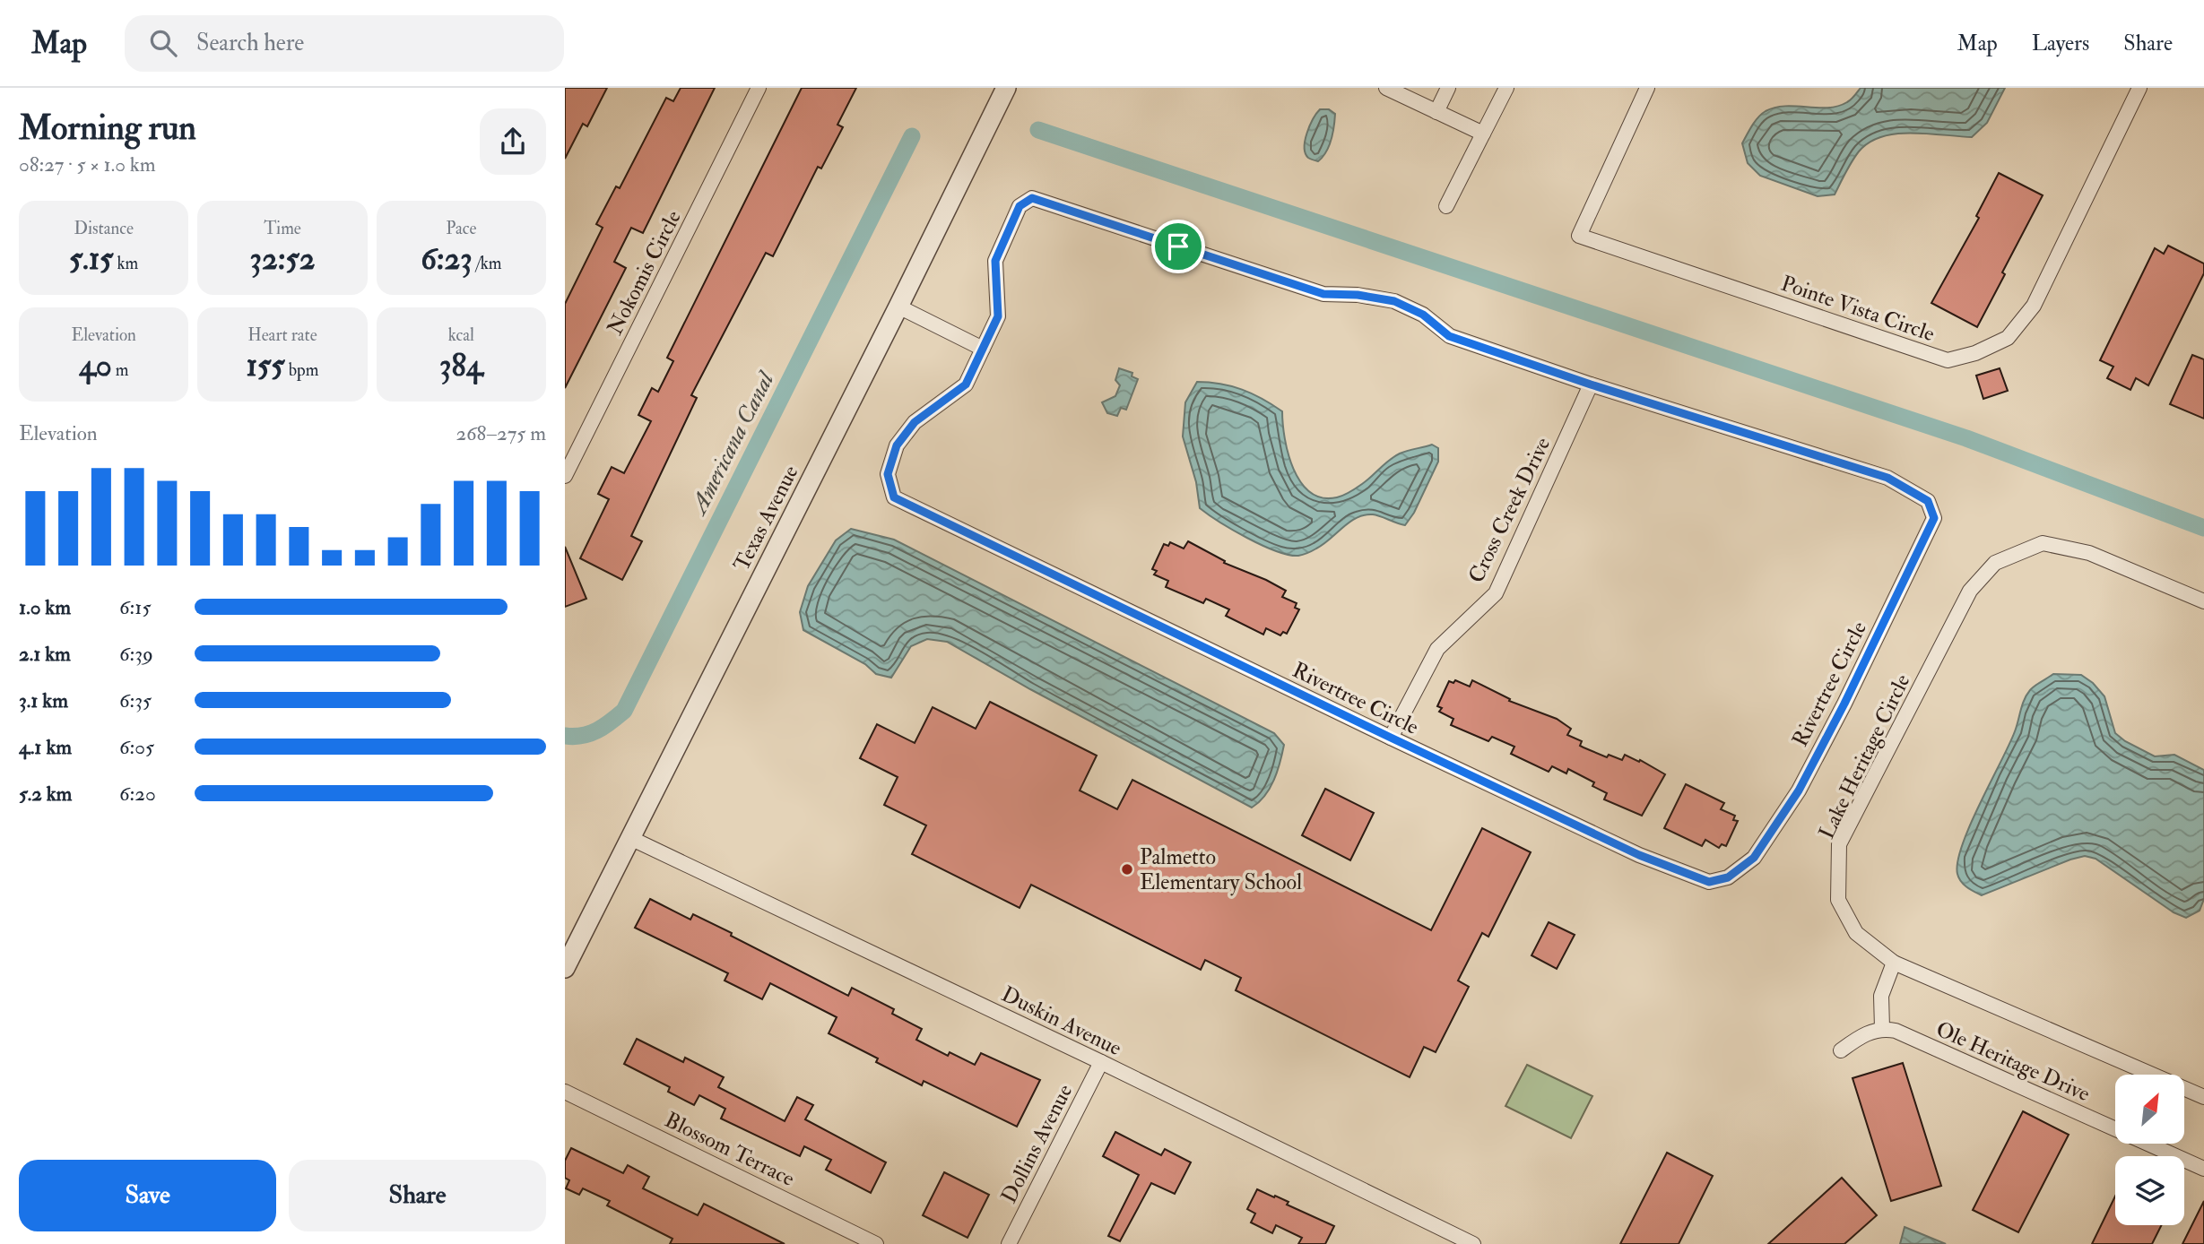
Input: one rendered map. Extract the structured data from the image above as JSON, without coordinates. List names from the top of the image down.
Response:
{
  "streets": {
    "street": [
      "Nokomis Circle",
      "Pointe Vista Circle",
      "Cross Creek Drive",
      "Texas Avenue",
      "Rivertree Circle",
      "Lake Heritage Circle",
      "Duskin Avenue",
      "Ole Heritage Drive",
      "Dollins Avenue",
      "Blossom Terrace"
    ]
  },
  "crossings": [
    ["Cross Creek Drive", "Rivertree Circle"],
    ["Texas Avenue", "Duskin Avenue"],
    ["Duskin Avenue", "Dollins Avenue"]
  ],
  "water": ["Americana Canal"],
  "places": ["Palmetto Elementary School"],
  "north": "top right",
  "page": {
    "header": "Map",
    "search": "Search here",
    "nav": ["Map", "Layers", "Share"],
    "heading": ["Morning run", "08:27 · 5 × 1.0 km"],
    "stats": [
      ["Distance", "5.15 km"],
      ["Time", "32:52"],
      ["Pace", "6:23 /km"],
      ["Elevation", "40 m"],
      ["Heart rate", "155 bpm"],
      ["kcal", "384"]
    ],
    "chart": ["Elevation", "268–275 m"],
    "list": [
      {
        "name": "1.0 km",
        "note": "6:15"
      },
      {
        "name": "2.1 km",
        "note": "6:39"
      },
      {
        "name": "3.1 km",
        "note": "6:35"
      },
      {
        "name": "4.1 km",
        "note": "6:05"
      },
      {
        "name": "5.2 km",
        "note": "6:20"
      }
    ],
    "buttons": ["Save", "Share"]
  }
}
